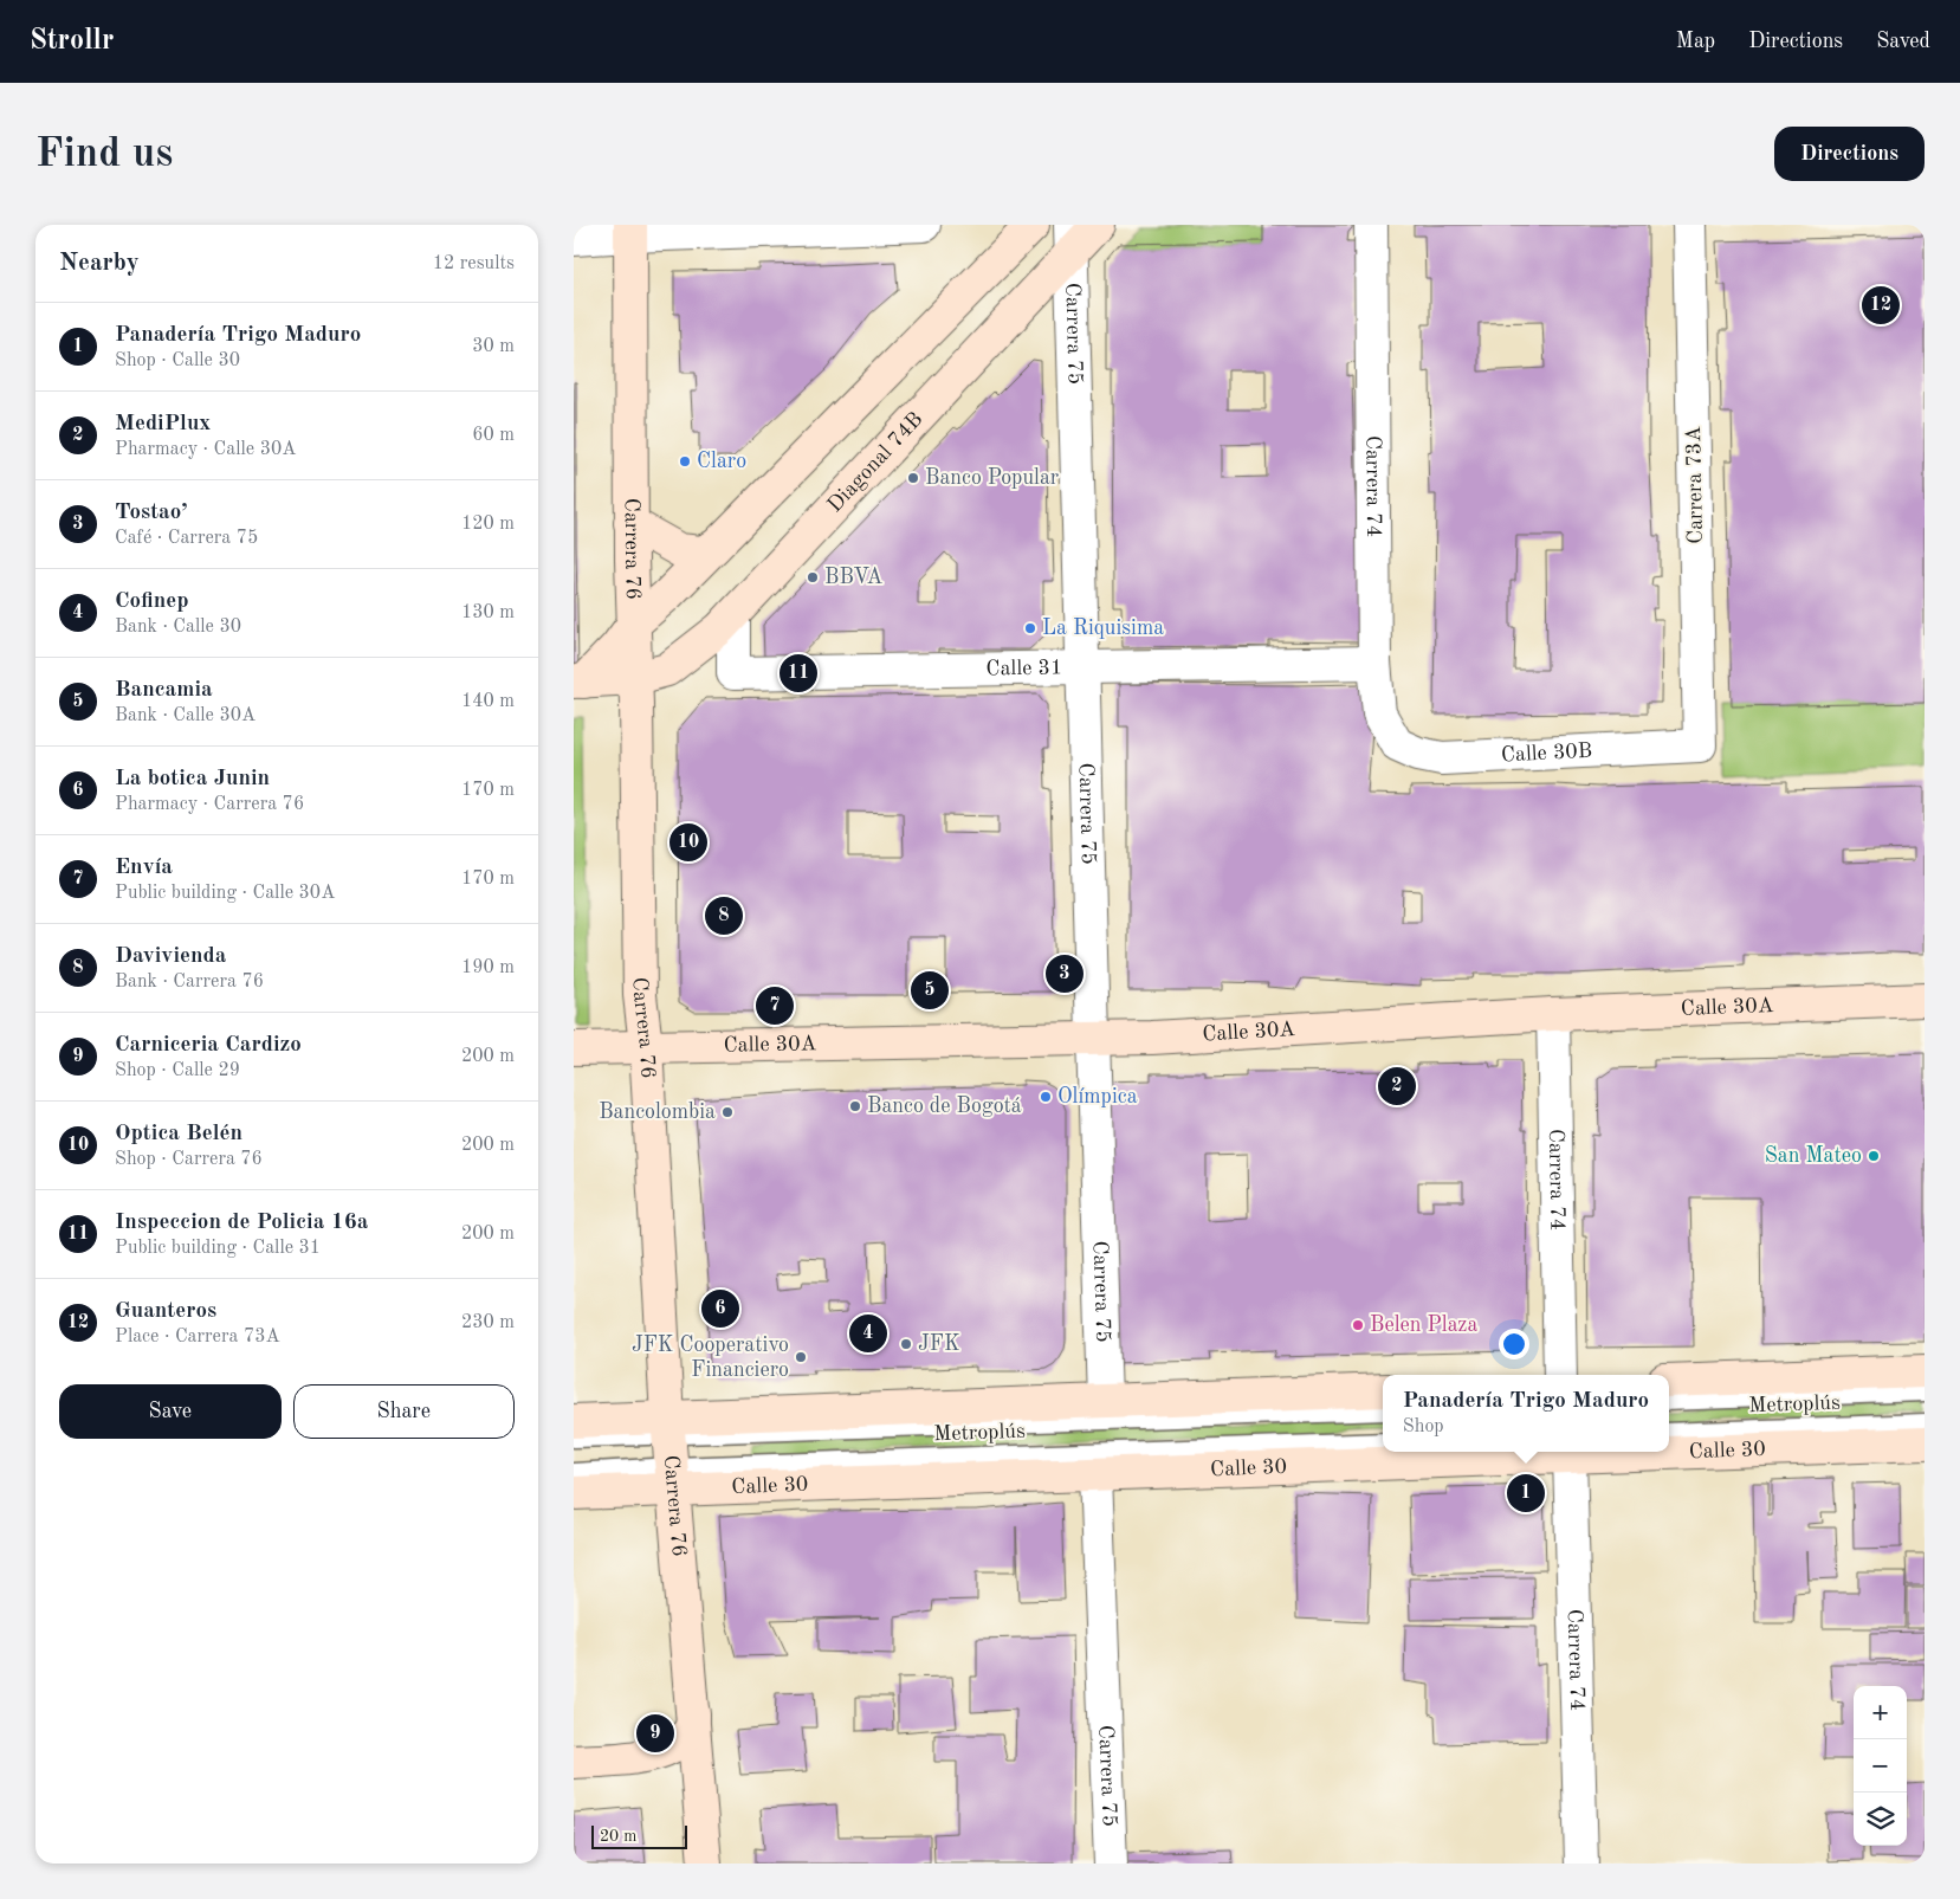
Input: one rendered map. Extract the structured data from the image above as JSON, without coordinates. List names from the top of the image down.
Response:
{
  "streets": {
    "main road": [
      "Diagonal 74B",
      "Carrera 76",
      "Calle 30A",
      "Calle 30"
    ],
    "street": [
      "Carrera 75",
      "Carrera 73A",
      "Carrera 74",
      "Calle 31",
      "Calle 30B"
    ],
    "lane": ["Metroplús"]
  },
  "crossings": [
    ["Carrera 75", "Diagonal 74B"],
    ["Carrera 75", "Calle 31"],
    ["Carrera 75", "Calle 30A"],
    ["Carrera 75", "Calle 30"],
    ["Diagonal 74B", "Carrera 76"],
    ["Diagonal 74B", "Calle 31"],
    ["Carrera 73A", "Calle 30B"],
    ["Carrera 74", "Calle 31"],
    ["Carrera 74", "Calle 30B"],
    ["Carrera 74", "Calle 30A"],
    ["Carrera 74", "Calle 30"],
    ["Carrera 76", "Calle 30A"],
    ["Carrera 76", "Metroplús"],
    ["Carrera 76", "Calle 30"],
    ["Metroplús", "Calle 30"]
  ],
  "places": [
    "Claro",
    "Banco Popular",
    "BBVA",
    "La Riquisima",
    "Olímpica",
    "Banco de Bogotá",
    "Bancolombia",
    "San Mateo",
    "Belen Plaza",
    "JFK",
    "JFK Cooperativo Financiero"
  ],
  "scale_bar": "20 m",
  "page": {
    "header": "Strollr",
    "nav": ["Map", "Directions", "Saved"],
    "buttons": [
      "Directions",
      ["Save", "Share"]
    ],
    "title": "Find us",
    "heading": ["Nearby", "12 results"],
    "pins": [
      "12",
      "11",
      "10",
      "8",
      "3",
      "5",
      "7",
      "2",
      "6",
      "4",
      "1",
      "9"
    ],
    "list": [
      {
        "mark": "1",
        "name": "Panadería Trigo Maduro",
        "note": "Shop · Calle 30",
        "value": "30 m"
      },
      {
        "mark": "2",
        "name": "MediPlux",
        "note": "Pharmacy · Calle 30A",
        "value": "60 m"
      },
      {
        "mark": "3",
        "name": "Tostao’",
        "note": "Café · Carrera 75",
        "value": "120 m"
      },
      {
        "mark": "4",
        "name": "Cofinep",
        "note": "Bank · Calle 30",
        "value": "130 m"
      },
      {
        "mark": "5",
        "name": "Bancamia",
        "note": "Bank · Calle 30A",
        "value": "140 m"
      },
      {
        "mark": "6",
        "name": "La botica Junin",
        "note": "Pharmacy · Carrera 76",
        "value": "170 m"
      },
      {
        "mark": "7",
        "name": "Envía",
        "note": "Public building · Calle 30A",
        "value": "170 m"
      },
      {
        "mark": "8",
        "name": "Davivienda",
        "note": "Bank · Carrera 76",
        "value": "190 m"
      },
      {
        "mark": "9",
        "name": "Carniceria Cardizo",
        "note": "Shop · Calle 29",
        "value": "200 m"
      },
      {
        "mark": "10",
        "name": "Optica Belén",
        "note": "Shop · Carrera 76",
        "value": "200 m"
      },
      {
        "mark": "11",
        "name": "Inspeccion de Policia 16a",
        "note": "Public building · Calle 31",
        "value": "200 m"
      },
      {
        "mark": "12",
        "name": "Guanteros",
        "note": "Place · Carrera 73A",
        "value": "230 m"
      }
    ],
    "popup": ["Panadería Trigo Maduro", "Shop"],
    "map_buttons": ["+", "−"],
    "scale": "20 m"
  }
}
